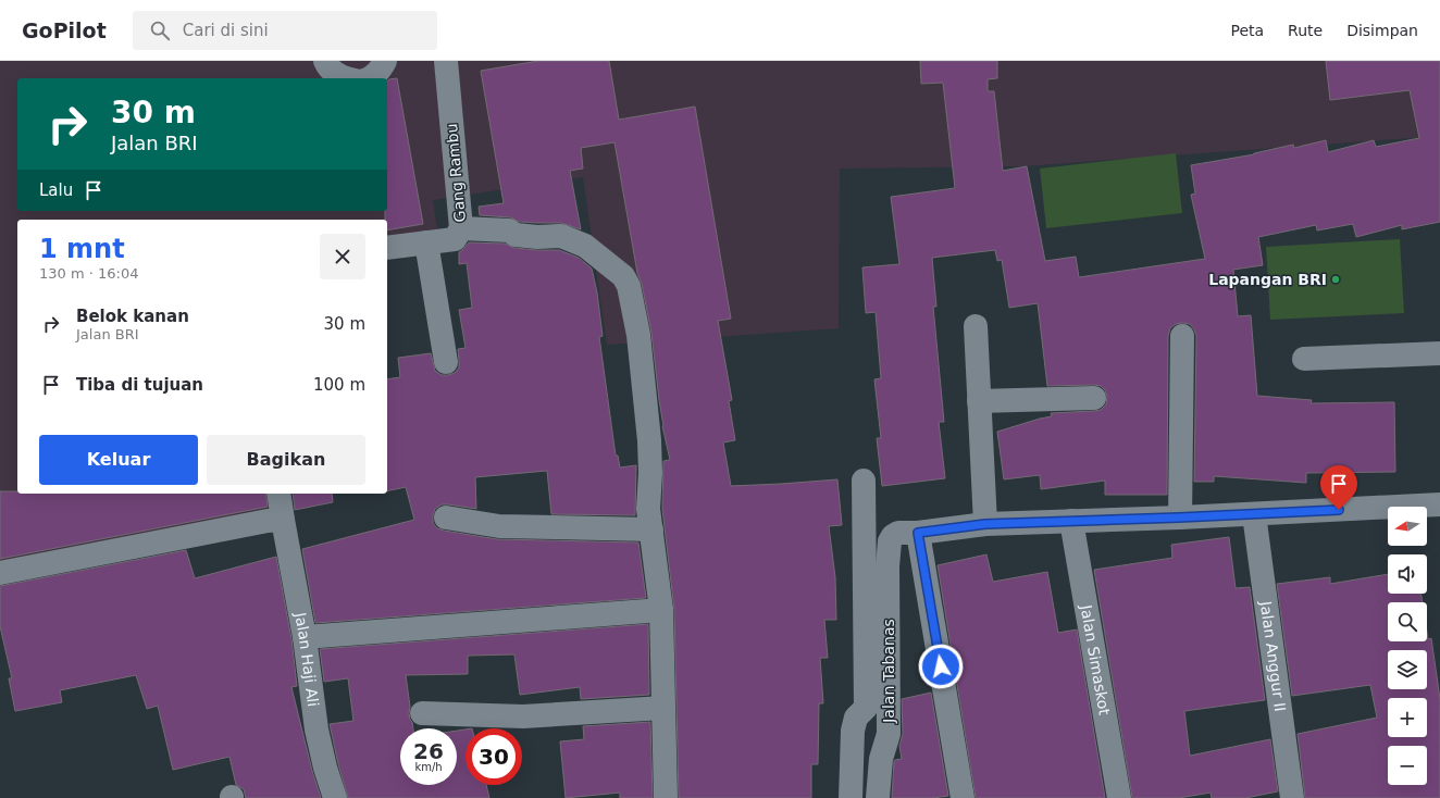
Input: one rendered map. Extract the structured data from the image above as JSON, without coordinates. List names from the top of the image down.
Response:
{
  "streets": {
    "street": [
      "Gang Rambu",
      "Jalan Anggur II",
      "Jalan Haji Ali",
      "Jalan Simaskot",
      "Jalan Tabanas"
    ]
  },
  "places": ["Lapangan BRI"],
  "north": "left",
  "page": {
    "header": "GoPilot",
    "search": "Cari di sini",
    "nav": ["Peta", "Rute", "Disimpan"],
    "turn": ["30 m", "Jalan BRI"],
    "then": "Lalu",
    "heading": ["1 mnt", "130 m · 16:04"],
    "list": [
      {
        "name": "Belok kanan",
        "note": "Jalan BRI",
        "value": "30 m"
      },
      {
        "name": "Tiba di tujuan",
        "value": "100 m"
      }
    ],
    "buttons": ["Keluar", "Bagikan"],
    "map_buttons": ["+", "−"],
    "speed": "26 km/h",
    "limit": "30"
  }
}
